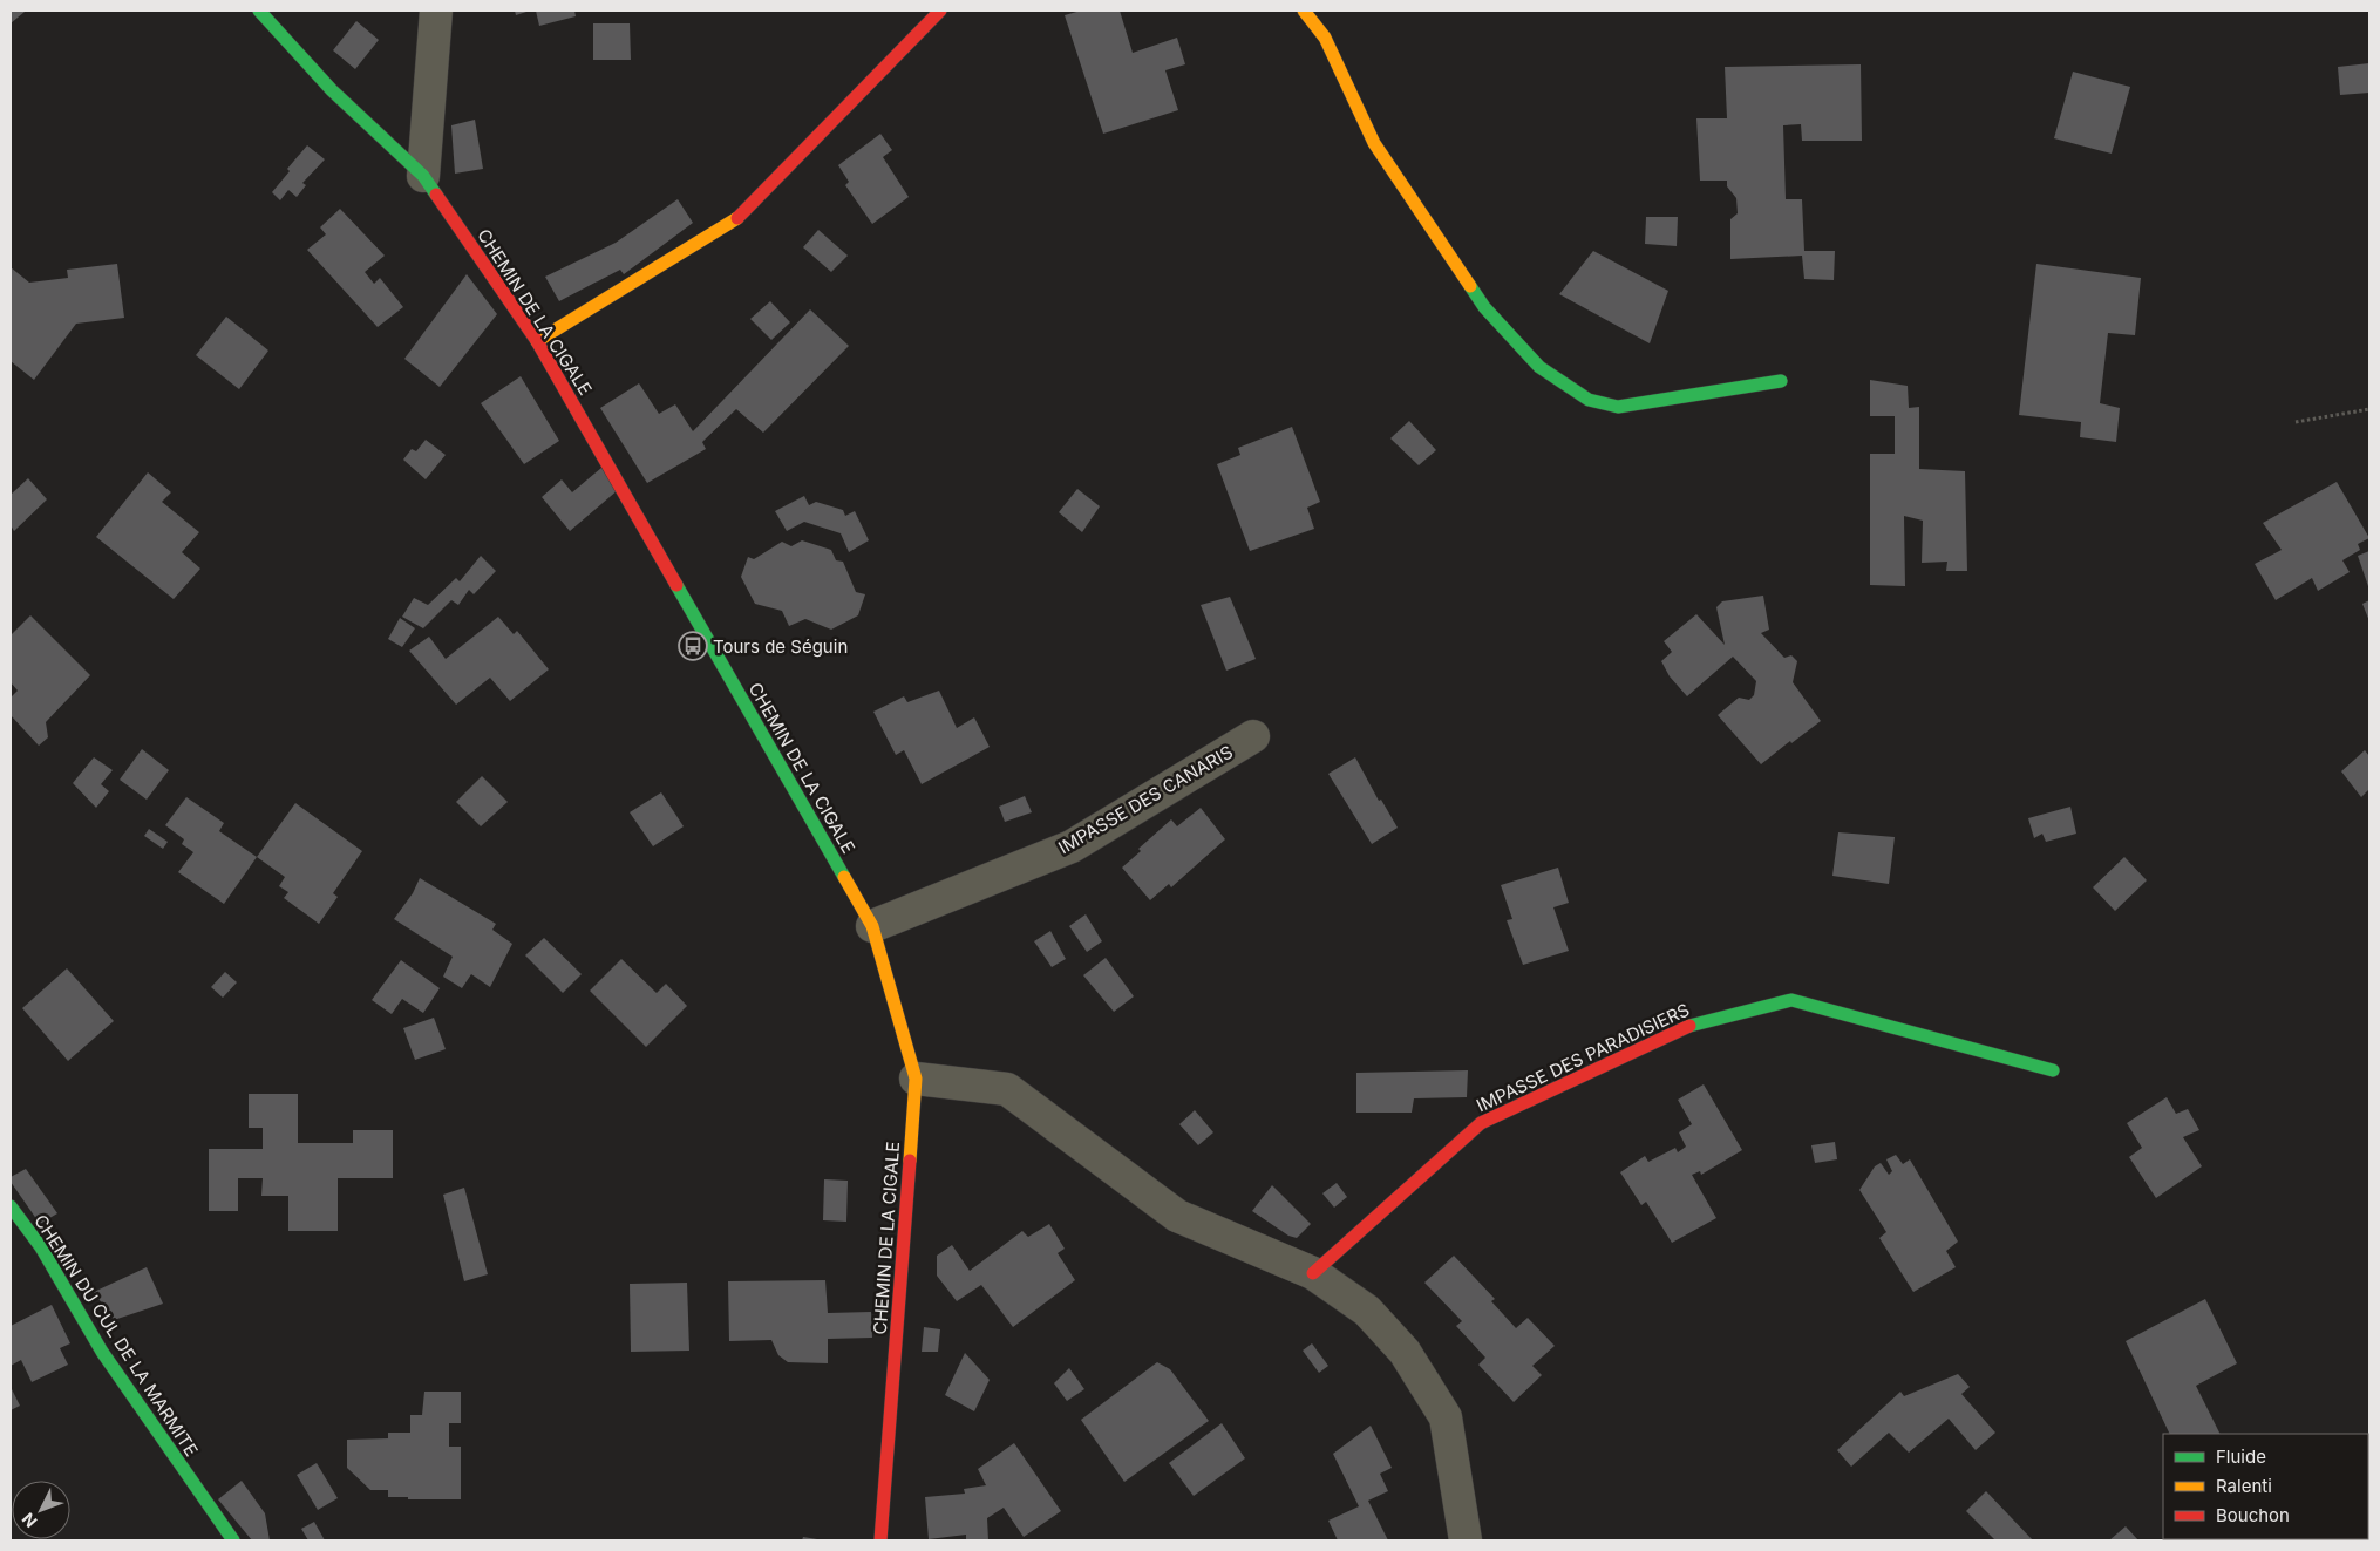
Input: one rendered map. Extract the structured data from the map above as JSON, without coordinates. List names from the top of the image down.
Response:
{
  "streets": {
    "street": [
      "CHEMIN DE LA CIGALE",
      "IMPASSE DES CANARIS",
      "IMPASSE DES PARADISIERS",
      "CHEMIN DU CUL DE LA MARMITE"
    ]
  },
  "crossings": [
    ["CHEMIN DE LA CIGALE", "IMPASSE DES CANARIS"]
  ],
  "places": {
    "bus stop": ["Tours de Séguin"]
  },
  "legend": ["Fluide", "Ralenti", "Bouchon"],
  "north": "bottom left"
}
